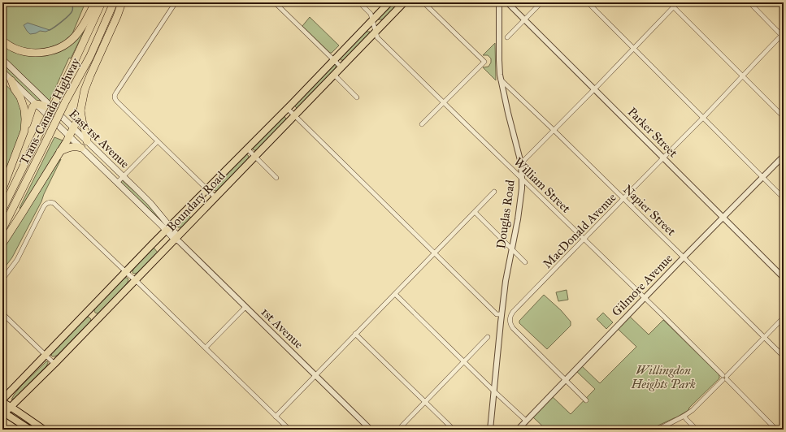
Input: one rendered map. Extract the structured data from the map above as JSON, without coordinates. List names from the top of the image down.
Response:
{
  "streets": {
    "highway": ["Trans-Canada Highway"],
    "main road": ["East 1st Avenue", "Boundary Road"],
    "street": [
      "Parker Street",
      "William Street",
      "Napier Street",
      "Douglas Road",
      "MacDonald Avenue",
      "Gilmore Avenue",
      "1st Avenue"
    ]
  },
  "crossings": [
    ["Parker Street", "MacDonald Avenue"],
    ["Parker Street", "Gilmore Avenue"],
    ["East 1st Avenue", "Boundary Road"],
    ["East 1st Avenue", "1st Avenue"],
    ["William Street", "Boundary Road"],
    ["William Street", "Douglas Road"],
    ["William Street", "MacDonald Avenue"],
    ["William Street", "Gilmore Avenue"],
    ["Boundary Road", "1st Avenue"],
    ["Napier Street", "Douglas Road"],
    ["Napier Street", "MacDonald Avenue"],
    ["Napier Street", "Gilmore Avenue"],
    ["MacDonald Avenue", "Gilmore Avenue"]
  ],
  "parks": ["Willingdon Heights Park"]
}
